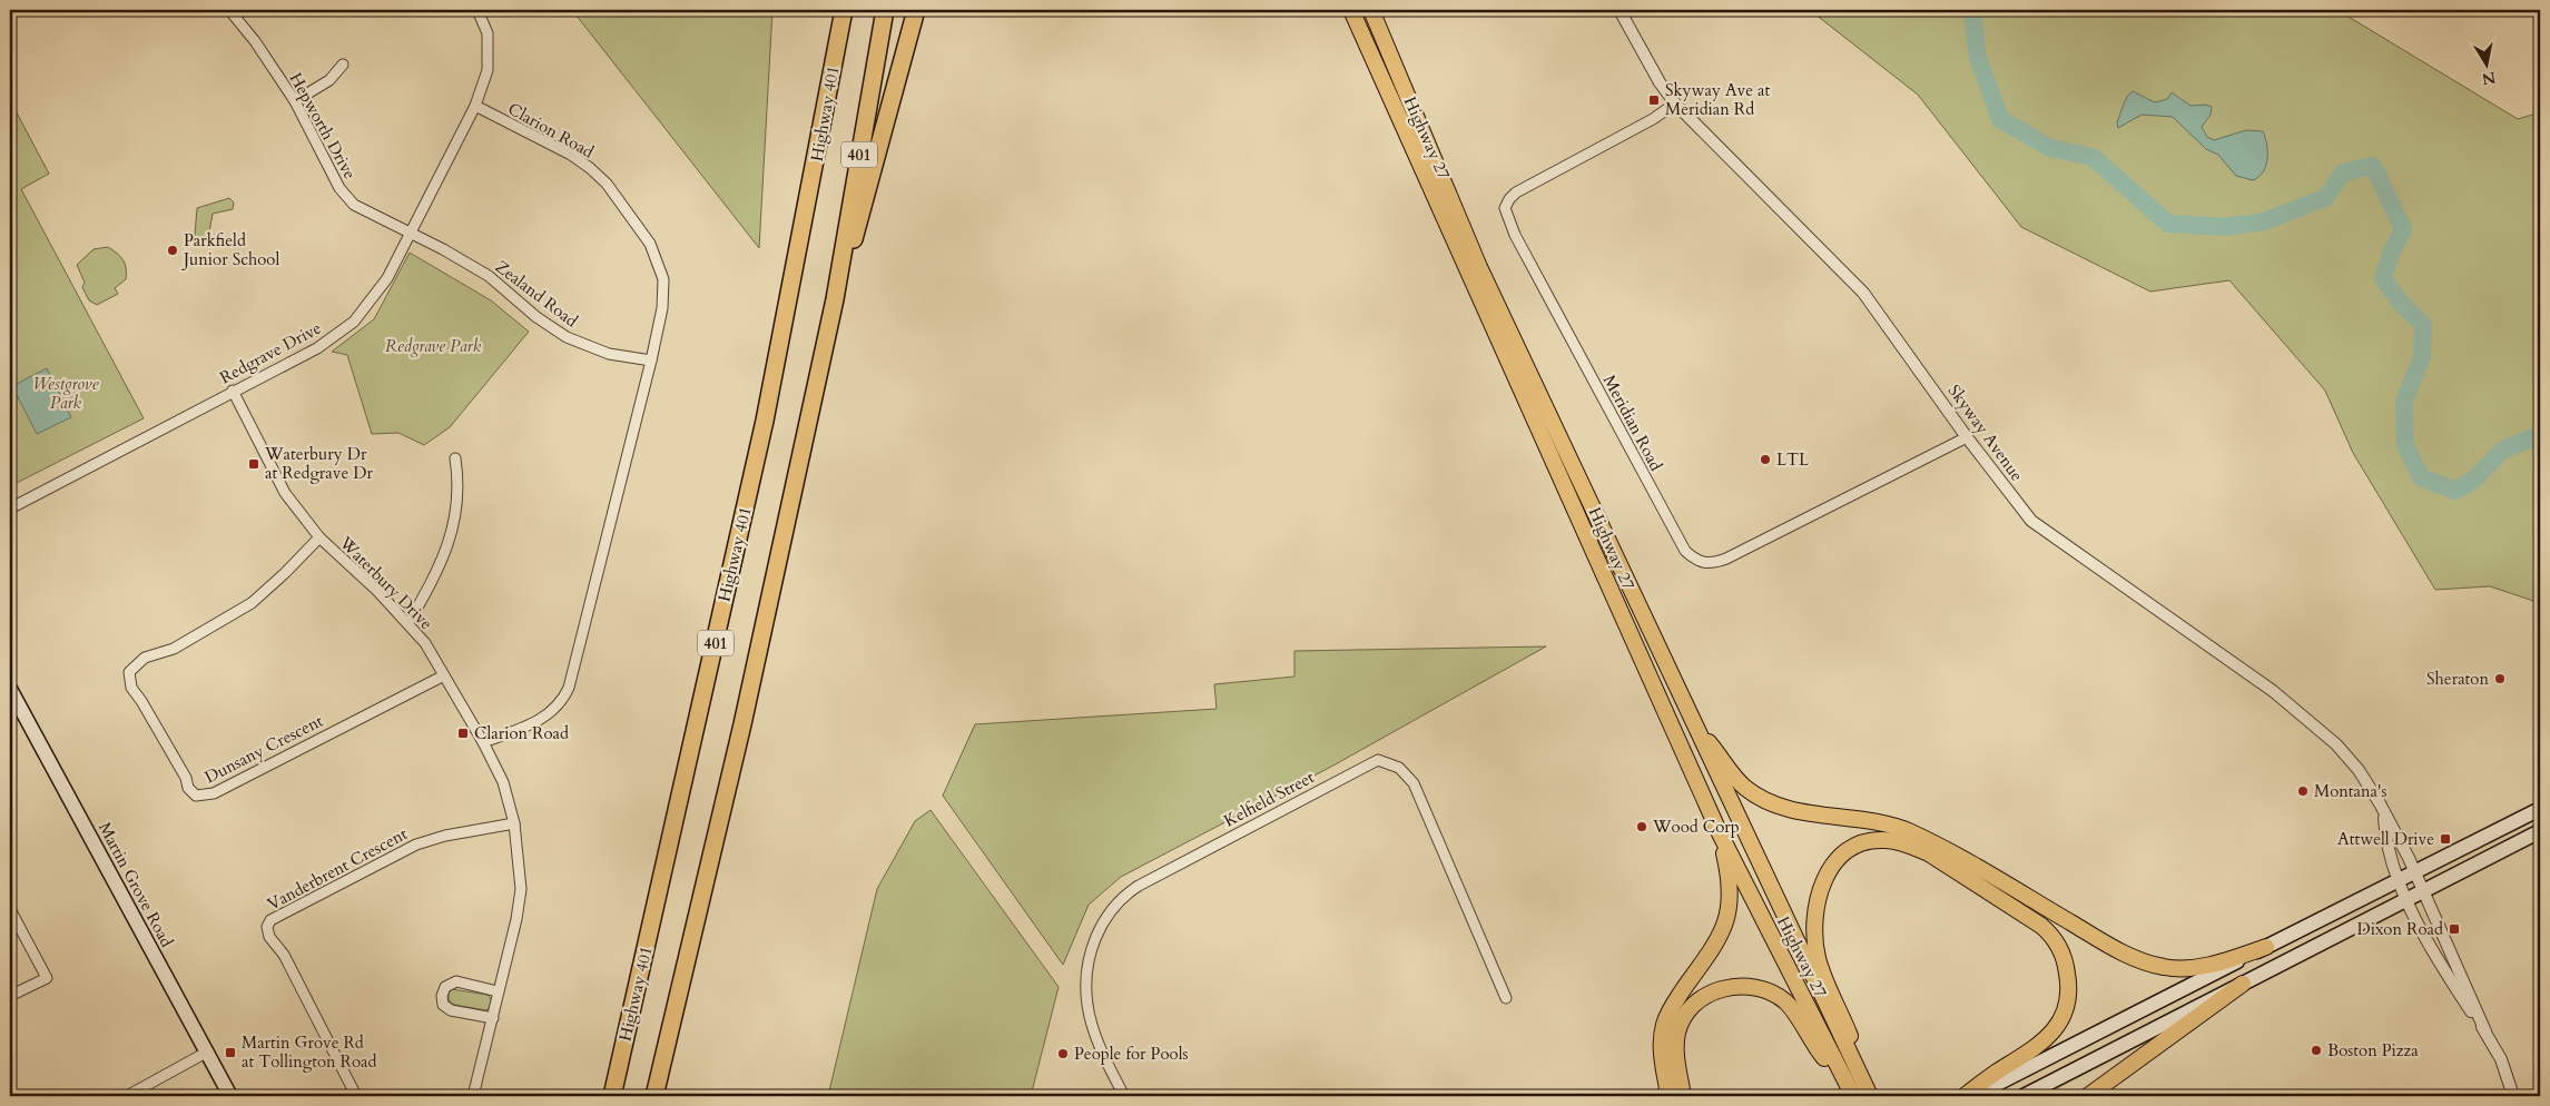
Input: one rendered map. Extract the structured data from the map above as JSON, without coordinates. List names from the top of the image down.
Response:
{
  "streets": {
    "highway": ["Highway 401", "401"],
    "main road": ["Highway 27", "Martin Grove Road"],
    "street": [
      "Hepworth Drive",
      "Clarion Road",
      "Zealand Road",
      "Redgrave Drive",
      "Meridian Road",
      "Skyway Avenue",
      "Waterbury Drive",
      "Dunsany Crescent",
      "Kelfield Street",
      "Vanderbrent Crescent"
    ]
  },
  "crossings": [
    ["Hepworth Drive", "Zealand Road"],
    ["Hepworth Drive", "Redgrave Drive"],
    ["Clarion Road", "Zealand Road"],
    ["Clarion Road", "Redgrave Drive"],
    ["Clarion Road", "Waterbury Drive"],
    ["Zealand Road", "Redgrave Drive"],
    ["Redgrave Drive", "Waterbury Drive"],
    ["Meridian Road", "Skyway Avenue"],
    ["Waterbury Drive", "Dunsany Crescent"],
    ["Waterbury Drive", "Vanderbrent Crescent"]
  ],
  "parks": ["Redgrave Park", "Westgrove Park"],
  "places": {
    "transit": [
      "Skyway Ave at Meridian Rd",
      "Waterbury Dr at Redgrave Dr",
      "Clarion Road",
      "Attwell Drive",
      "Dixon Road",
      "Martin Grove Rd at Tollington Road"
    ],
    "other": [
      "Parkfield Junior School",
      "LTL",
      "Sheraton",
      "Montana's",
      "Wood Corp",
      "Boston Pizza",
      "People for Pools"
    ]
  },
  "north": "bottom"
}
